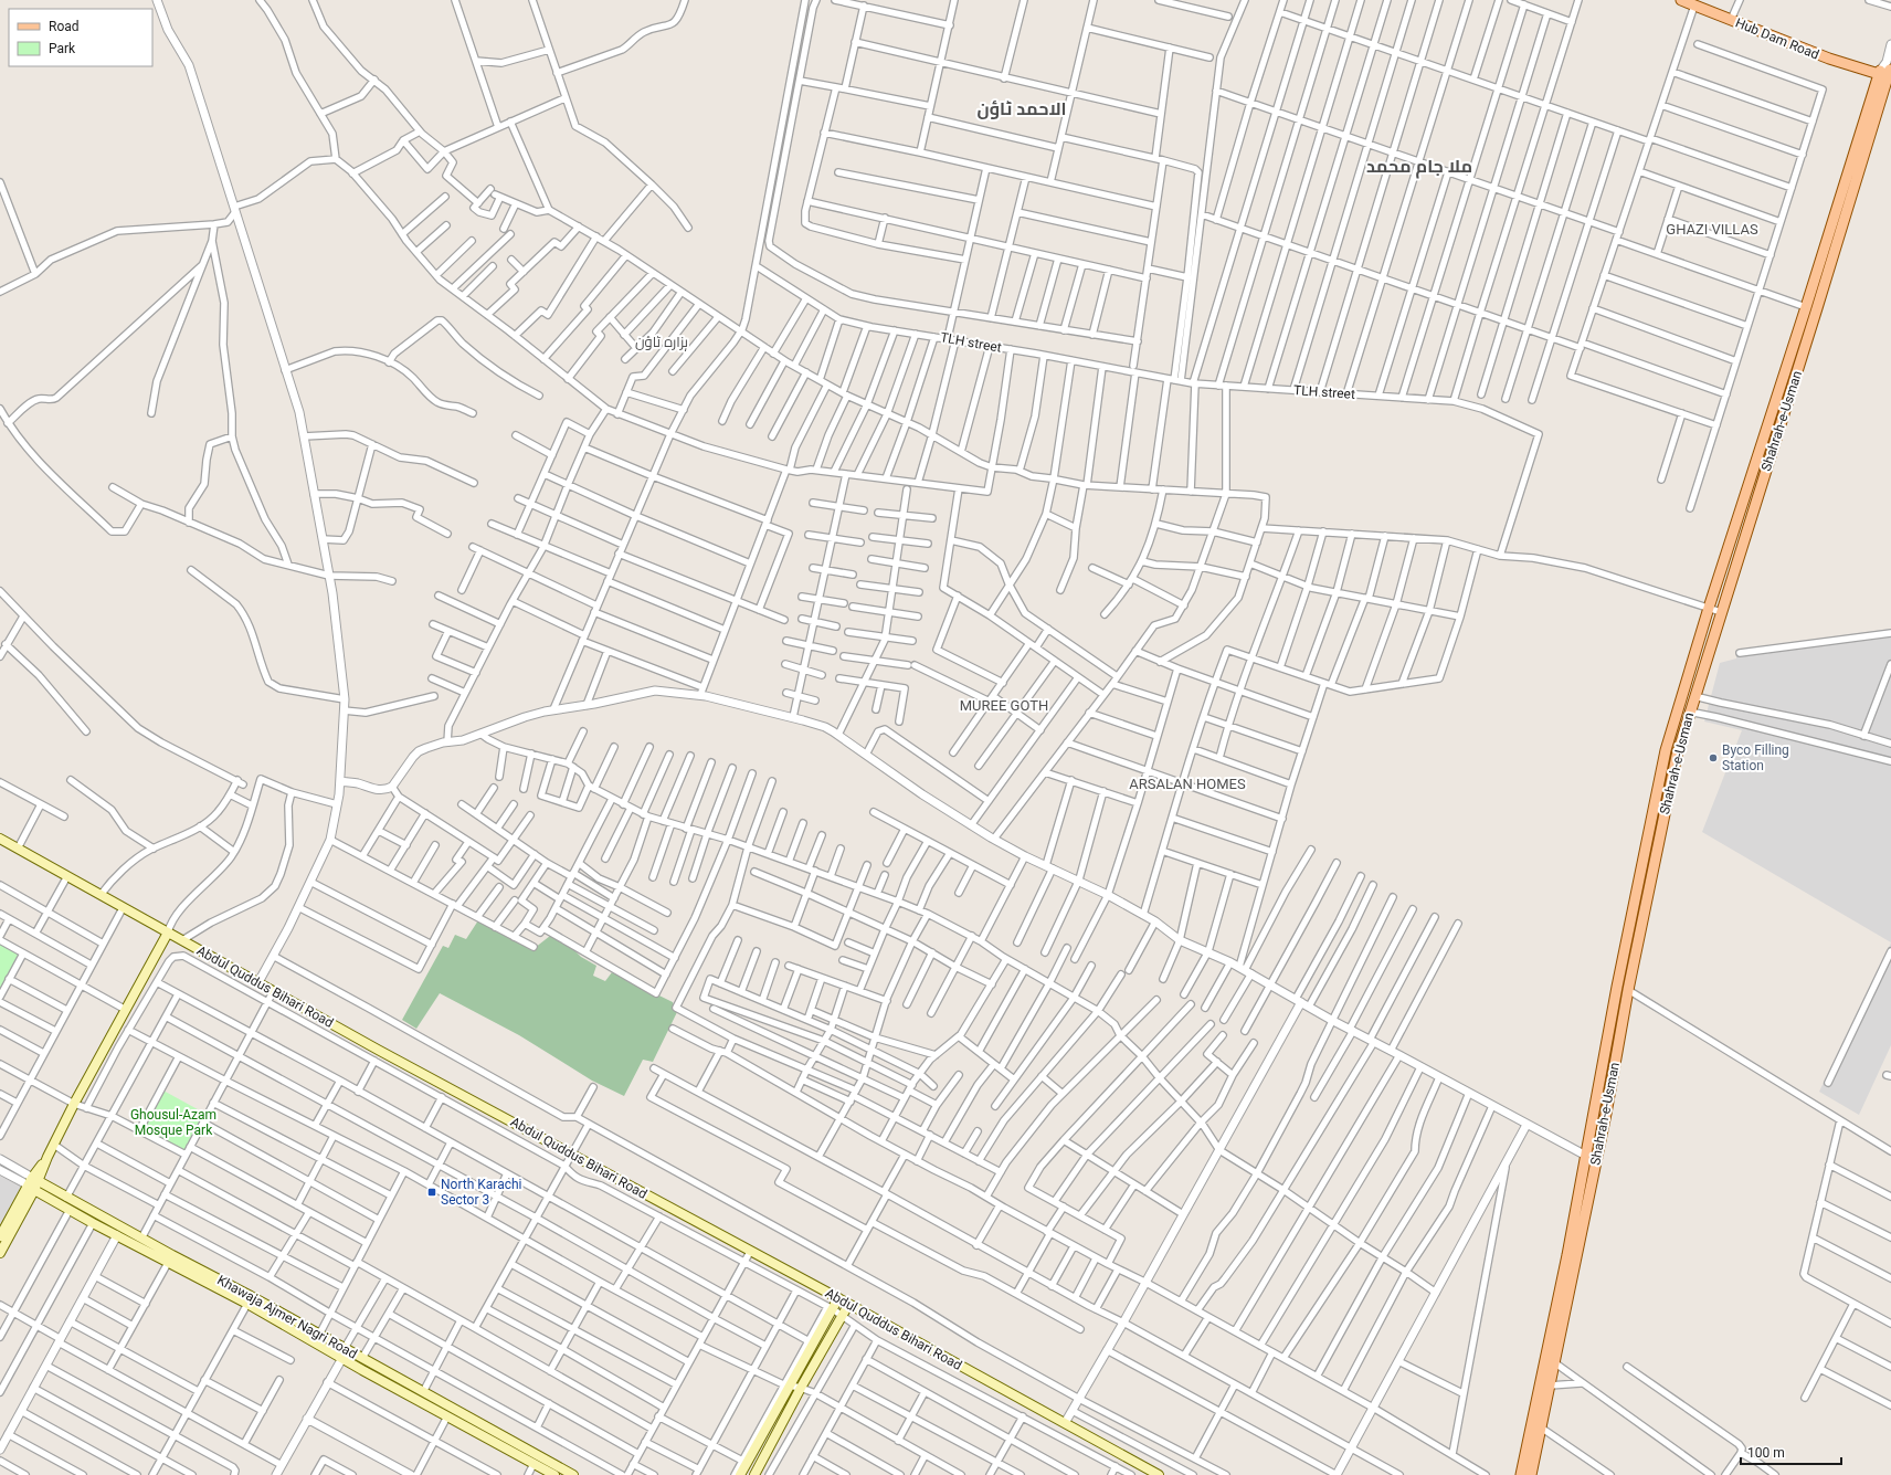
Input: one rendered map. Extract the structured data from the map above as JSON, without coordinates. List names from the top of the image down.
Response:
{
  "streets": {
    "main road": [
      "Hub Dam Road",
      "Shahrah-e-Usman",
      "Abdul Quddus Bihari Road",
      "Khawaja Ajmer Nagri Road"
    ],
    "street": ["TLH street"]
  },
  "crossings": [
    ["Hub Dam Road", "Shahrah-e-Usman"]
  ],
  "districts": [
    "الاحمد ٹاؤن",
    "ملا جام محمد",
    "GHAZI VILLAS",
    "ہزارہ ٹاؤن",
    "MUREE GOTH",
    "ARSALAN HOMES"
  ],
  "parks": ["Ghousul-Azam Mosque Park"],
  "places": {
    "other": ["Byco Filling Station"],
    "transit": ["North Karachi Sector 3"]
  },
  "legend": ["Road", "Park"],
  "scale_bar": "100 m"
}
